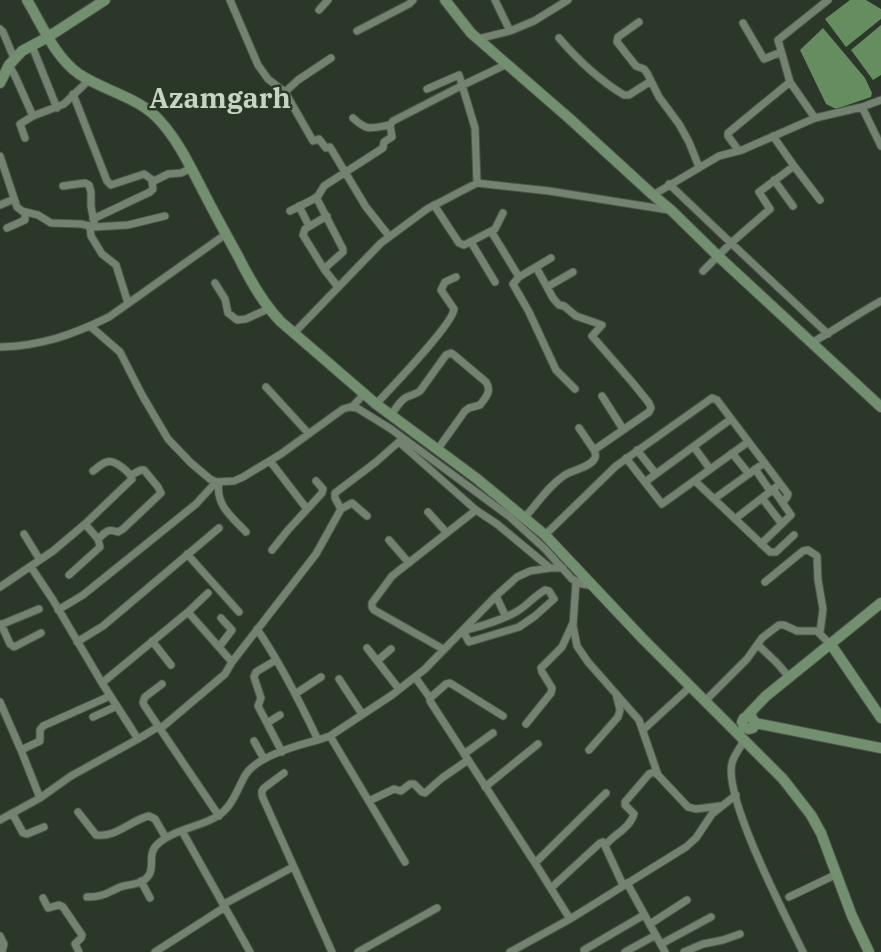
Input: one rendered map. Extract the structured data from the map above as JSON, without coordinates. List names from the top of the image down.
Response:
{
  "districts": ["Azamgarh"]
}
